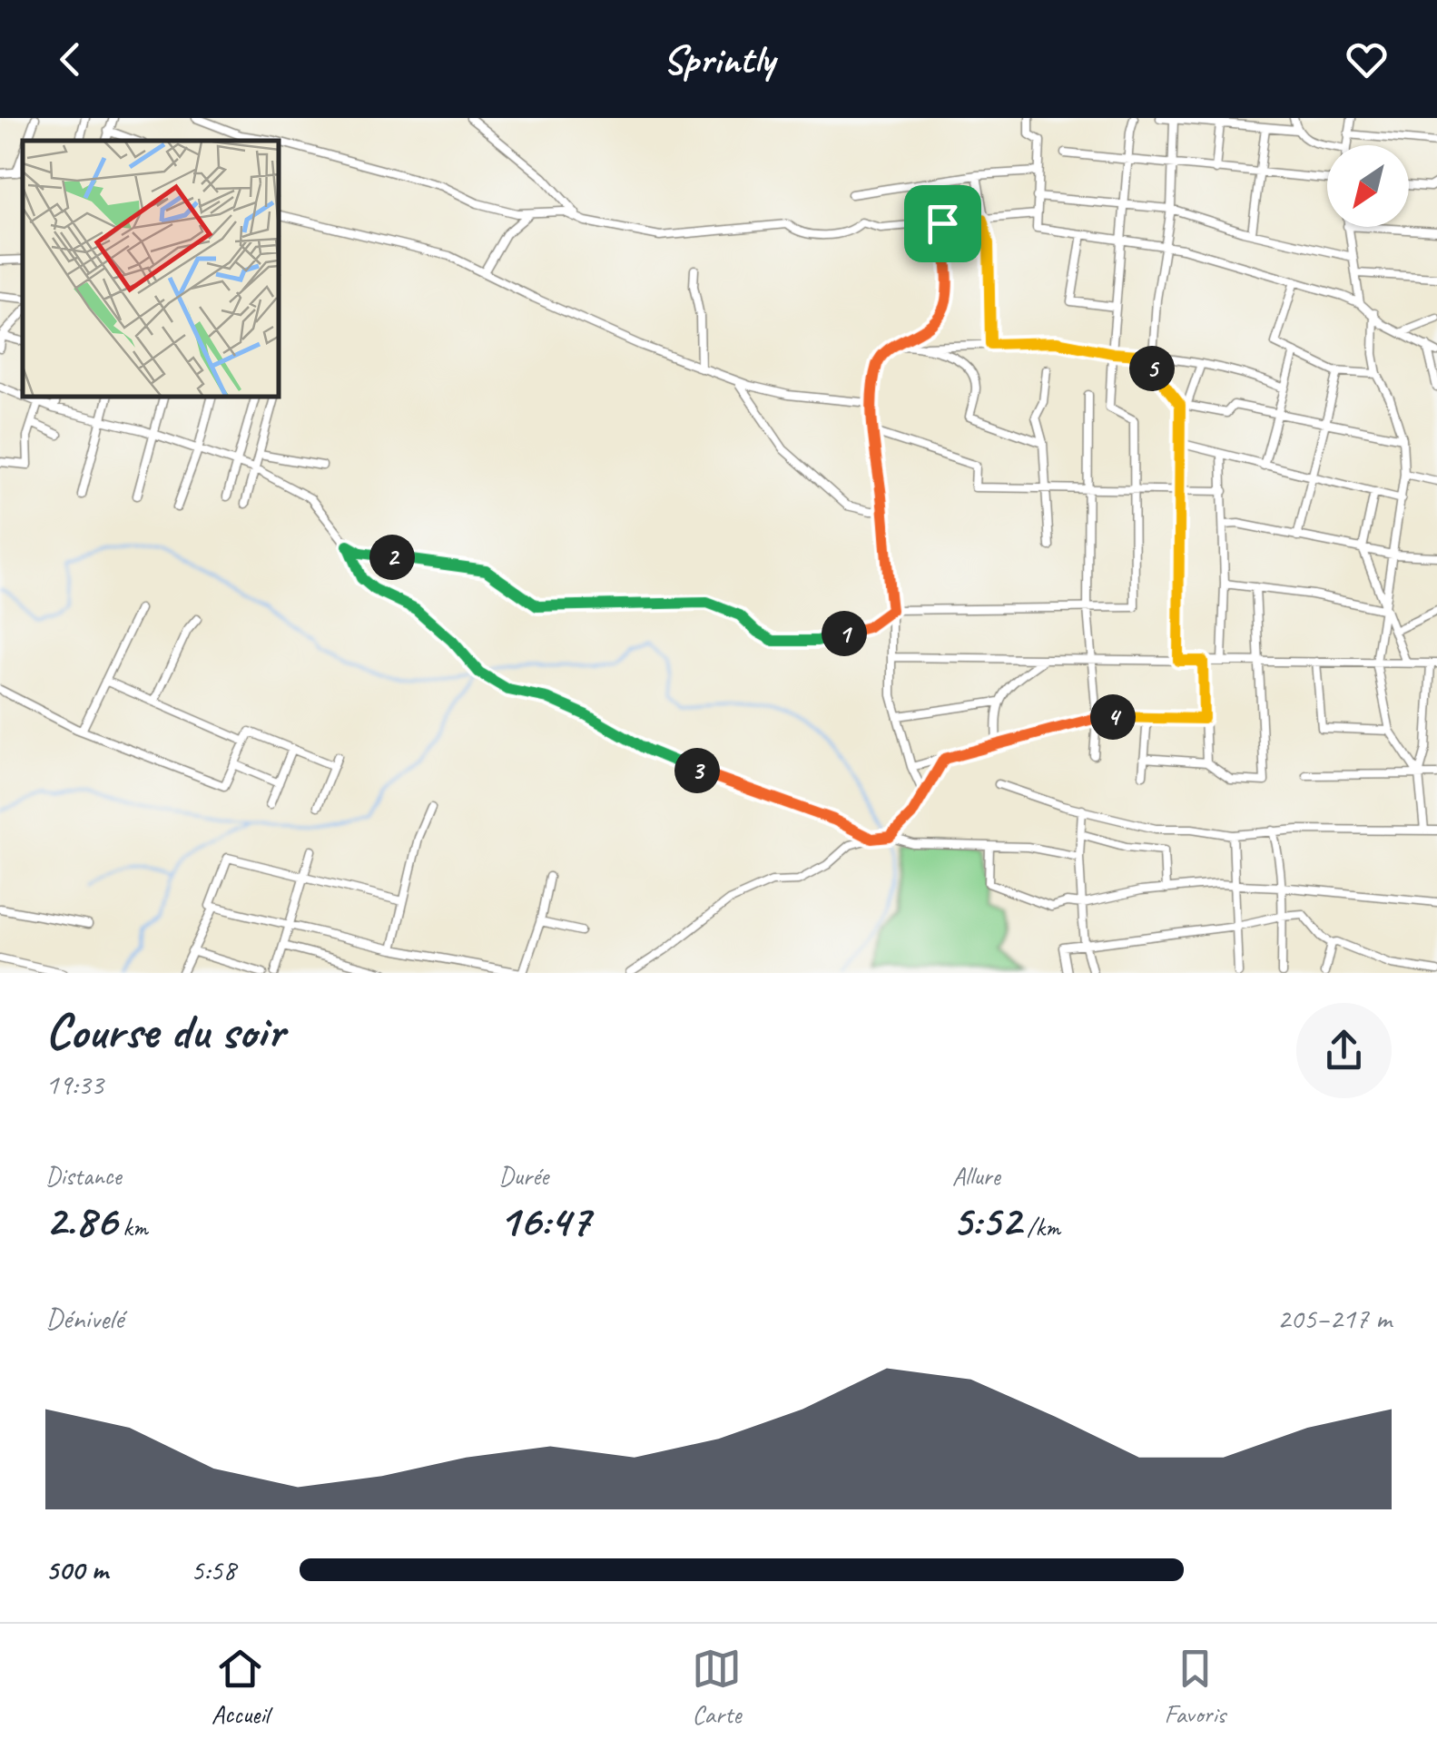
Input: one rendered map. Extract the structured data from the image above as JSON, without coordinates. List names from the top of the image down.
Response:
{
  "north": "bottom left",
  "page": {
    "header": "Sprintly",
    "pins": [
      "5",
      "2",
      "1",
      "4",
      "3"
    ],
    "heading": ["Course du soir", "19:33"],
    "stats": [
      ["Distance", "2.86 km"],
      ["Durée", "16:47"],
      ["Allure", "5:52 /km"]
    ],
    "chart": ["Dénivelé", "205–217 m"],
    "list": [
      {
        "name": "500 m",
        "note": "5:58"
      }
    ],
    "tabs": ["Accueil", "Carte", "Favoris"]
  }
}
